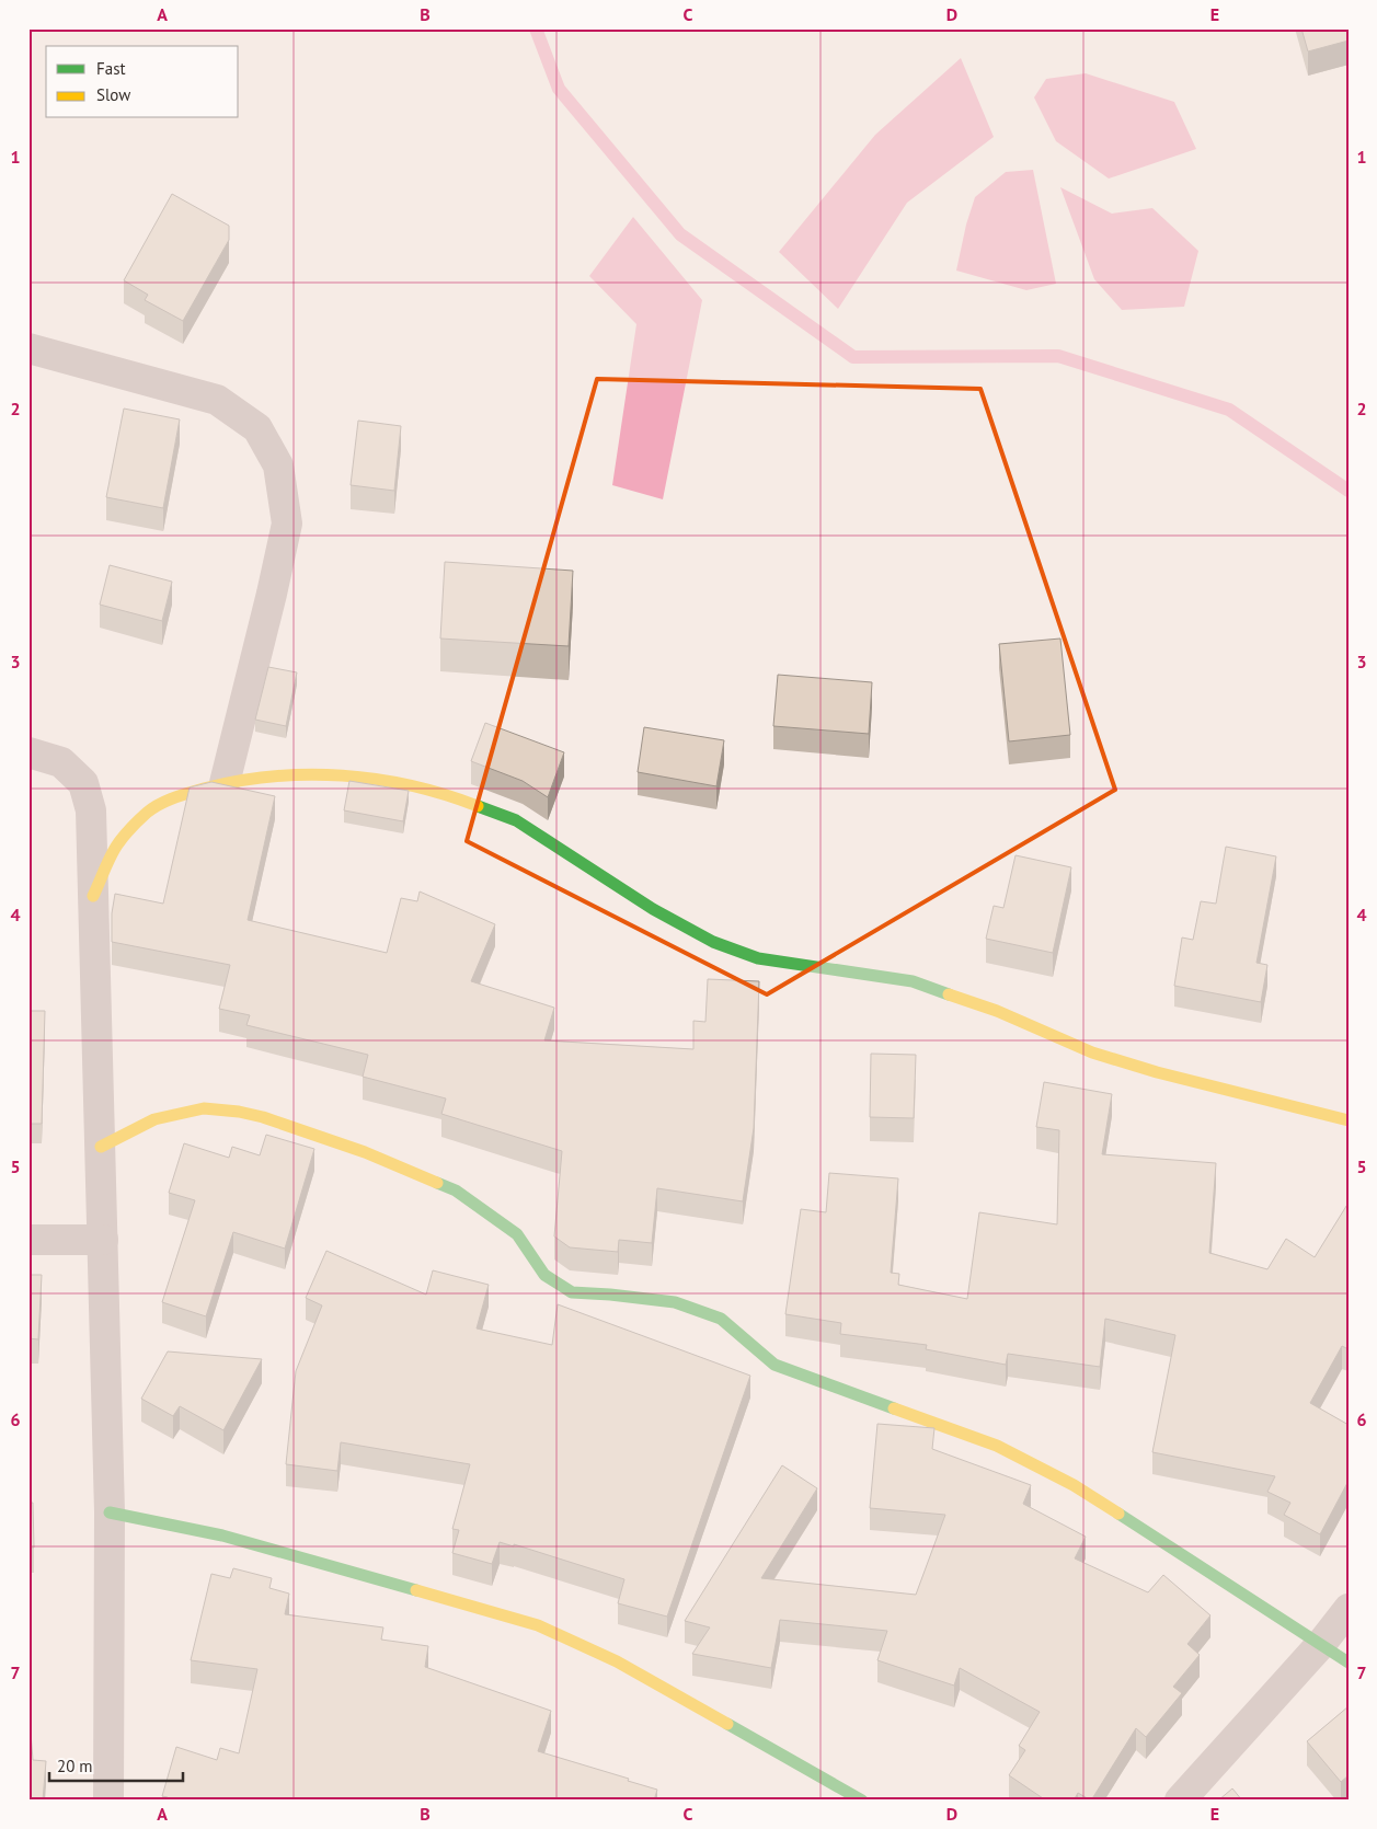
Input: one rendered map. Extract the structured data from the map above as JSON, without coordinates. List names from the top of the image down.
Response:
{
  "legend": ["Fast", "Slow"],
  "scale_bar": "20 m",
  "grid": {
    "columns": [
      "A",
      "B",
      "C",
      "D",
      "E"
    ],
    "rows": [
      "1",
      "2",
      "3",
      "4",
      "5",
      "6",
      "7"
    ]
  }
}
